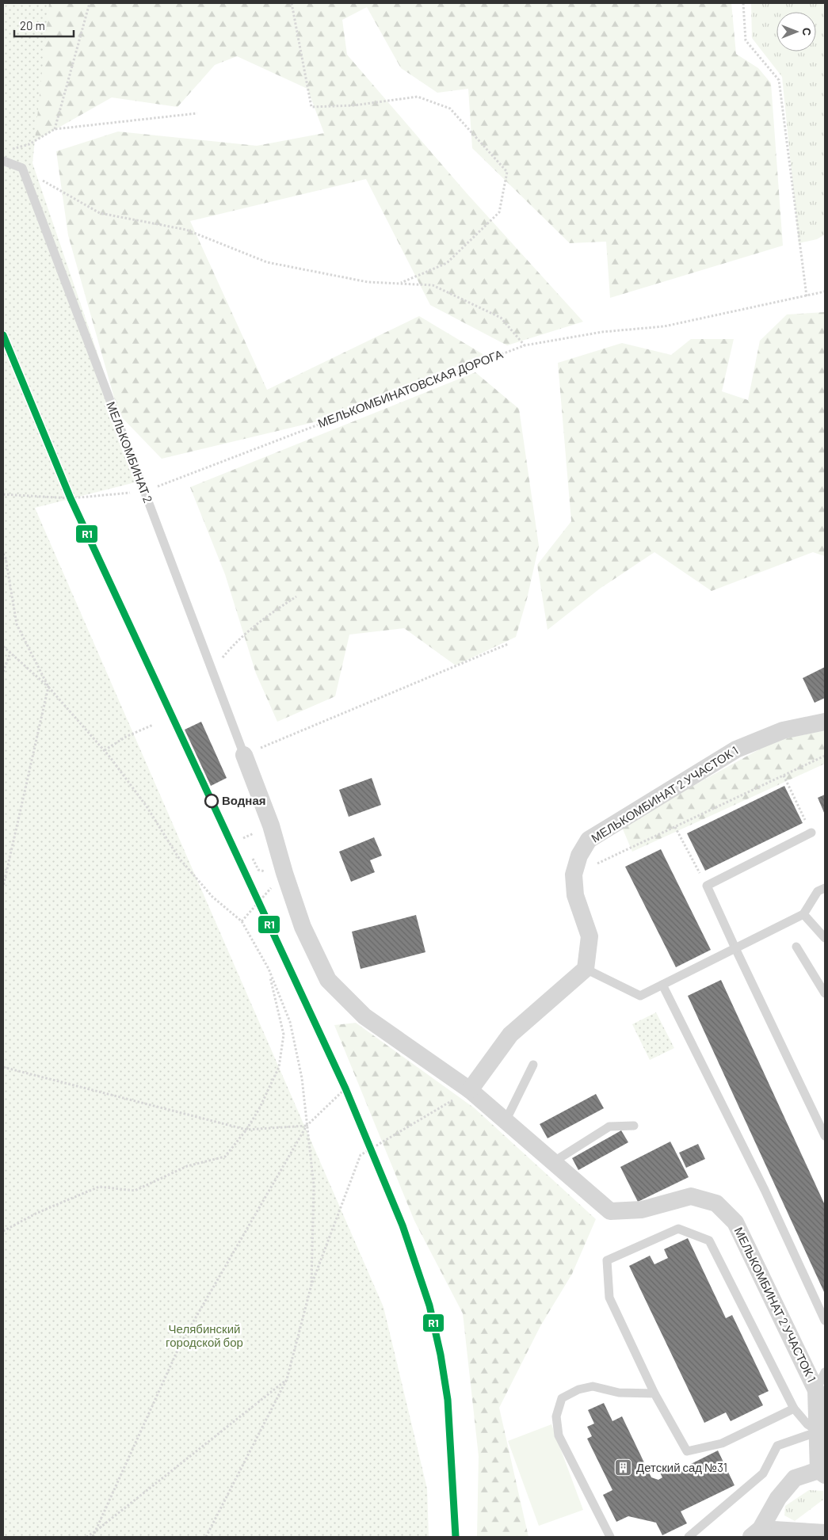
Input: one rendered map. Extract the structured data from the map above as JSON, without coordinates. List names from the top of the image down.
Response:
{
  "streets": {
    "street": ["МЕЛЬКОМБИНАТ 2 УЧАСТОК 1"],
    "lane": ["МЕЛЬКОМБИНАТ 2"],
    "path": ["МЕЛЬКОМБИНАТОВСКАЯ ДОРОГА"]
  },
  "crossings": [
    ["МЕЛЬКОМБИНАТОВСКАЯ ДОРОГА", "МЕЛЬКОМБИНАТ 2"],
    ["МЕЛЬКОМБИНАТ 2", "МЕЛЬКОМБИНАТ 2 УЧАСТОК 1"]
  ],
  "parks": ["Челябинский городской бор"],
  "places": {
    "other": ["Водная"],
    "building": ["Детский сад №31"]
  },
  "lines": ["transit line R1"],
  "scale_bar": "20 m",
  "north": "right"
}
